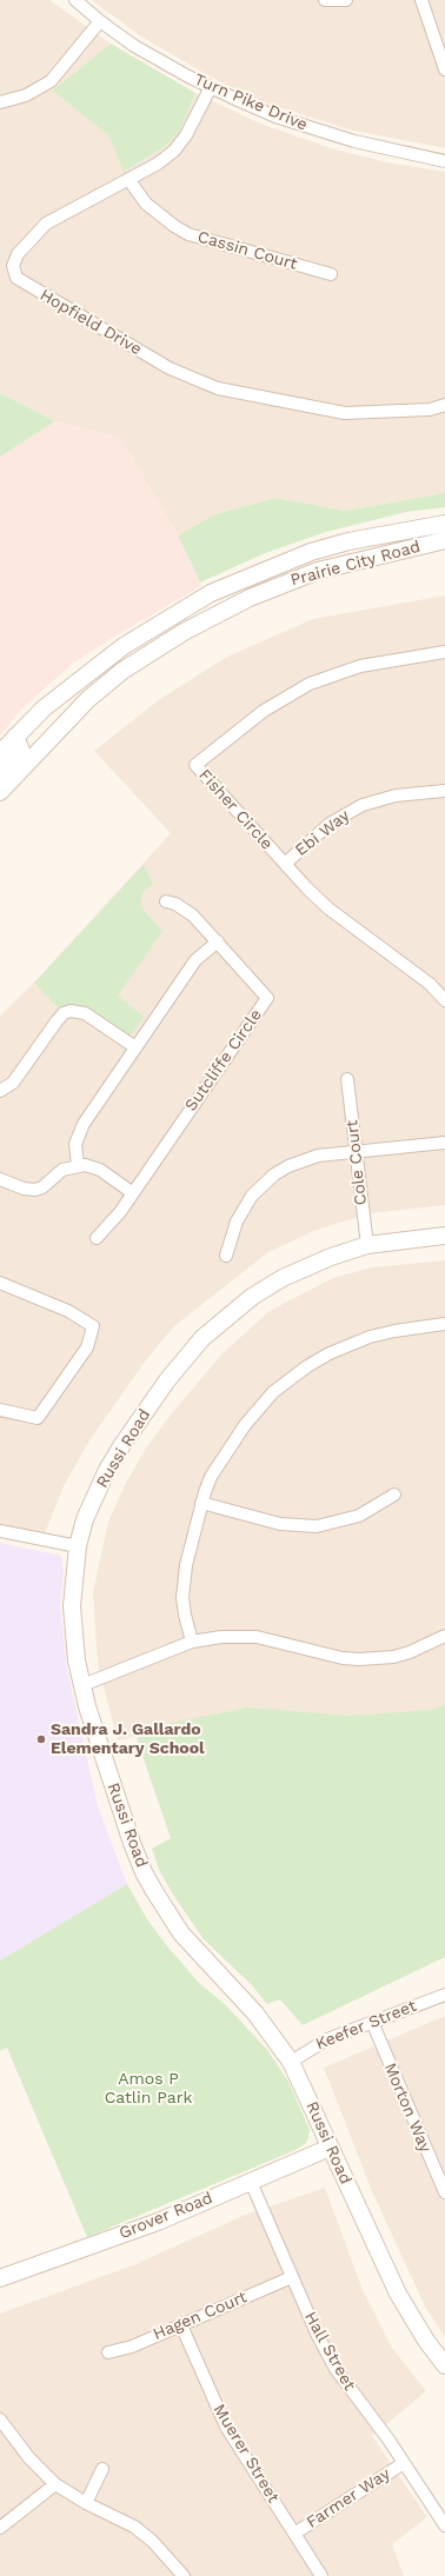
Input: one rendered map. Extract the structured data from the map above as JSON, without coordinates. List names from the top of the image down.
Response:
{
  "streets": {
    "street": [
      "Turn Pike Drive",
      "Cassin Court",
      "Hopfield Drive",
      "Prairie City Road",
      "Fisher Circle",
      "Ebi Way",
      "Sutcliffe Circle",
      "Cole Court",
      "Russi Road",
      "Keefer Street",
      "Morton Way",
      "Grover Road",
      "Hagen Court",
      "Hall Street",
      "Muerer Street",
      "Farmer Way"
    ]
  },
  "crossings": [
    ["Turn Pike Drive", "Hopfield Drive"],
    ["Cassin Court", "Hopfield Drive"],
    ["Fisher Circle", "Ebi Way"],
    ["Cole Court", "Russi Road"],
    ["Russi Road", "Keefer Street"],
    ["Russi Road", "Grover Road"],
    ["Keefer Street", "Morton Way"],
    ["Grover Road", "Hall Street"],
    ["Hagen Court", "Hall Street"],
    ["Hagen Court", "Muerer Street"],
    ["Hall Street", "Farmer Way"],
    ["Muerer Street", "Farmer Way"]
  ],
  "parks": ["Amos P Catlin Park"],
  "places": ["Sandra J. Gallardo Elementary School"]
}
